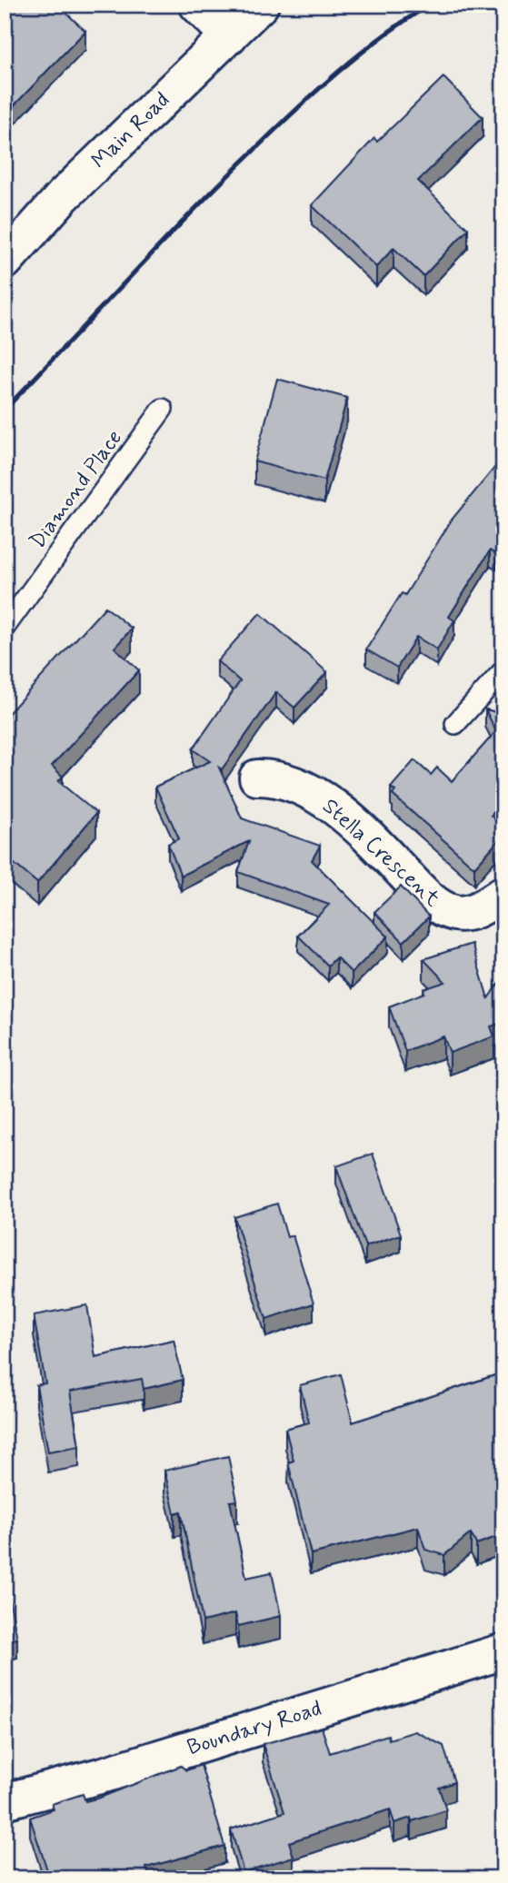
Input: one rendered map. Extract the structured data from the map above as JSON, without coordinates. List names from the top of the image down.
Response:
{
  "streets": {
    "street": ["Main Road", "Stella Crescent", "Boundary Road"],
    "lane": ["Diamond Place"]
  }
}
